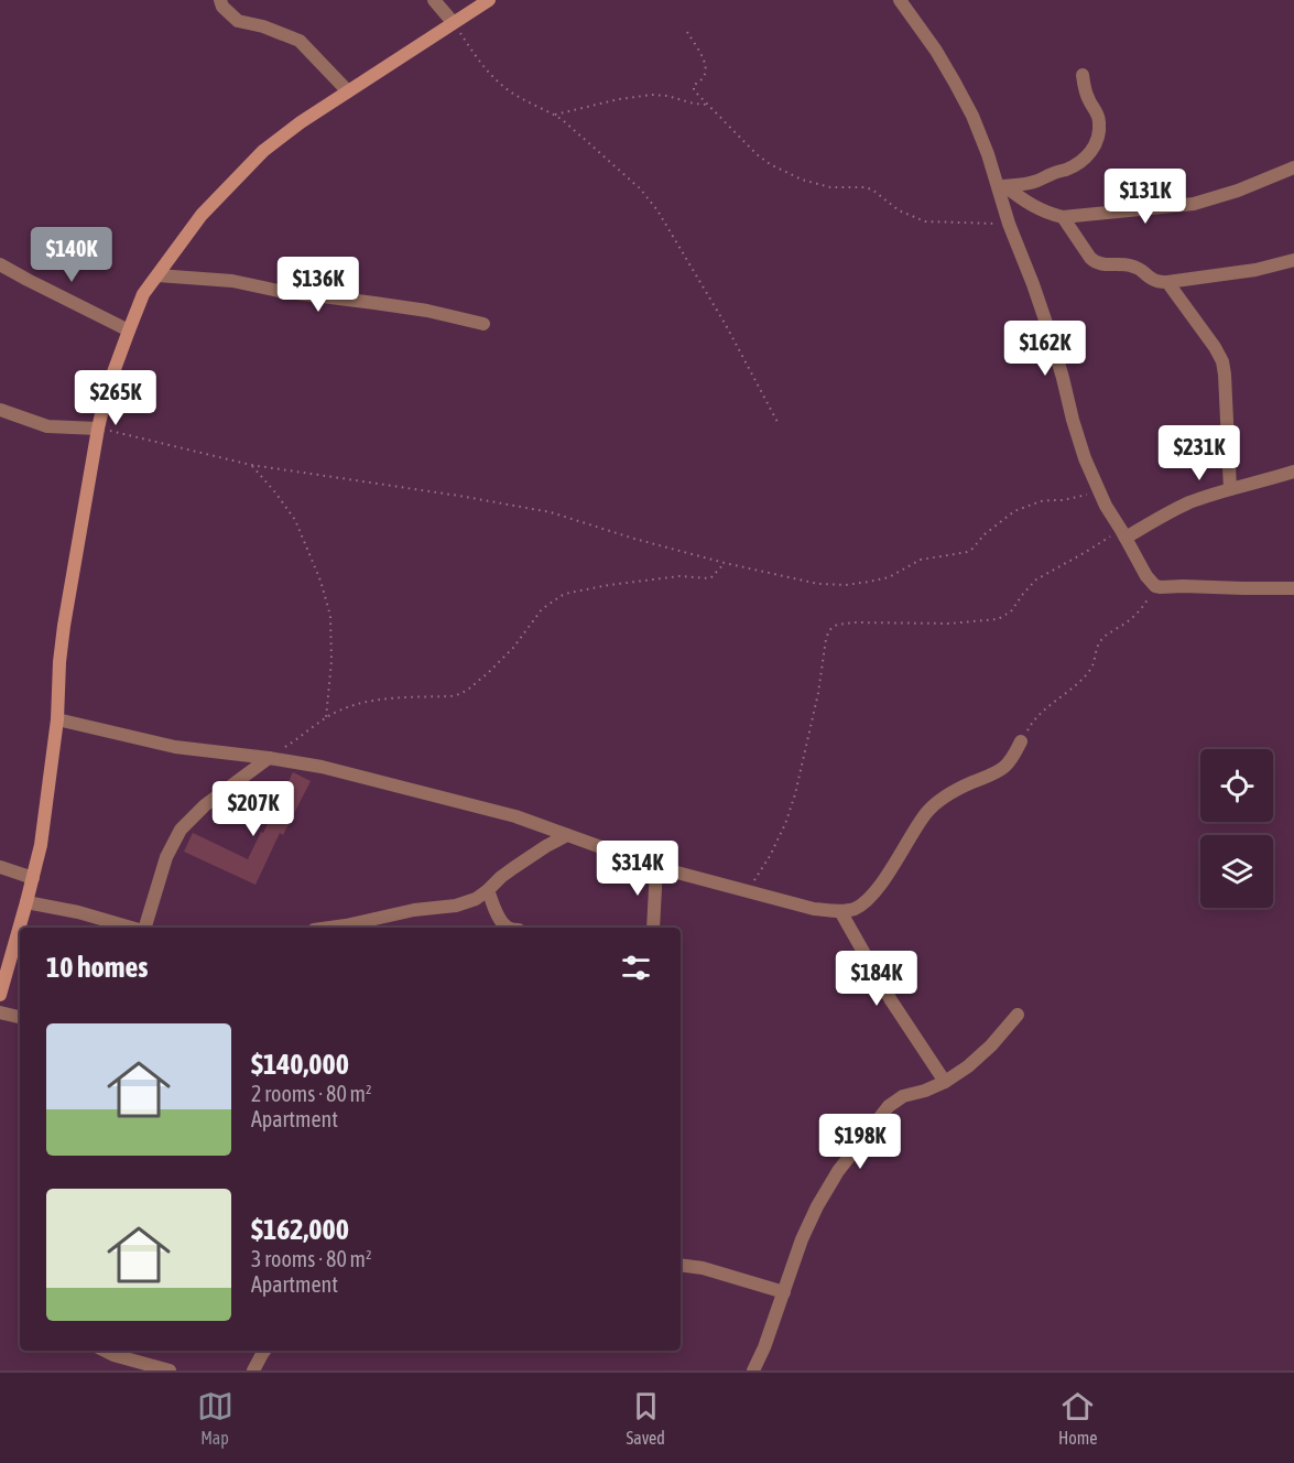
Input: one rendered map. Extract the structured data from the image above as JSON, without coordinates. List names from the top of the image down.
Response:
{
  "page": {
    "price": [
      "$131K",
      "$140K",
      "$136K",
      "$162K",
      "$265K",
      "$231K",
      "$207K",
      "$314K",
      "$184K",
      "$198K"
    ],
    "heading": "10 homes",
    "list": [
      {
        "name": "$140,000",
        "note": "2 rooms · 80 m² · Apartment"
      },
      {
        "name": "$162,000",
        "note": "3 rooms · 80 m² · Apartment"
      }
    ],
    "tabs": ["Map", "Saved", "Home"]
  }
}
